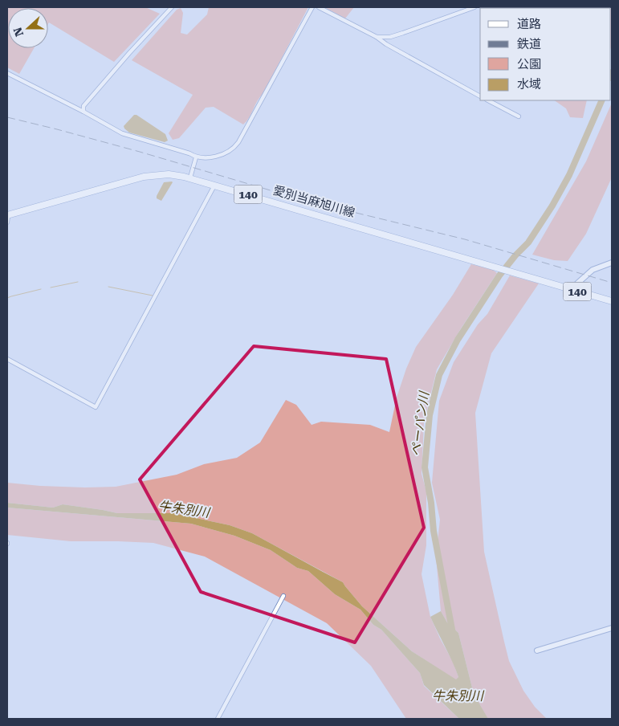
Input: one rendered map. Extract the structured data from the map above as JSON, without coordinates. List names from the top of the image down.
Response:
{
  "streets": {
    "main road": ["140", "愛別当麻旭川線"]
  },
  "water": ["ペーパン川", "牛朱別川"],
  "legend": [
    "道路",
    "鉄道",
    "公園",
    "水域"
  ],
  "north": "left"
}
